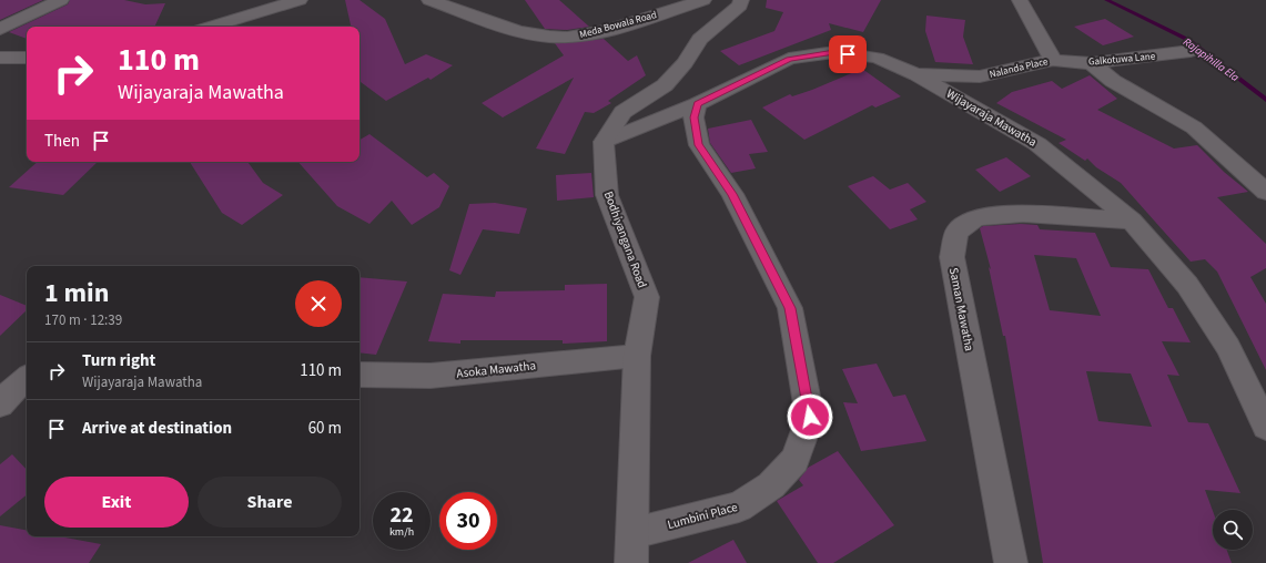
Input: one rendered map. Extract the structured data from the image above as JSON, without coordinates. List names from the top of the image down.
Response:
{
  "streets": {
    "street": [
      "Meda Bowala Road",
      "Galkotuwa Lane",
      "Nalanda Place",
      "Wijayaraja Mawatha",
      "Bodhiyangana Road",
      "Saman Mawatha",
      "Asoka Mawatha",
      "Lumbini Place"
    ]
  },
  "crossings": [
    ["Galkotuwa Lane", "Nalanda Place"],
    ["Nalanda Place", "Wijayaraja Mawatha"],
    ["Wijayaraja Mawatha", "Bodhiyangana Road"],
    ["Wijayaraja Mawatha", "Saman Mawatha"],
    ["Wijayaraja Mawatha", "Lumbini Place"],
    ["Bodhiyangana Road", "Asoka Mawatha"],
    ["Bodhiyangana Road", "Lumbini Place"]
  ],
  "water": ["Rajapihilla Ela"],
  "page": {
    "turn": ["110 m", "Wijayaraja Mawatha"],
    "then": "Then",
    "heading": ["1 min", "170 m · 12:39"],
    "list": [
      {
        "name": "Turn right",
        "note": "Wijayaraja Mawatha",
        "value": "110 m"
      },
      {
        "name": "Arrive at destination",
        "value": "60 m"
      }
    ],
    "buttons": ["Exit", "Share"],
    "speed": "22 km/h",
    "limit": "30"
  }
}
